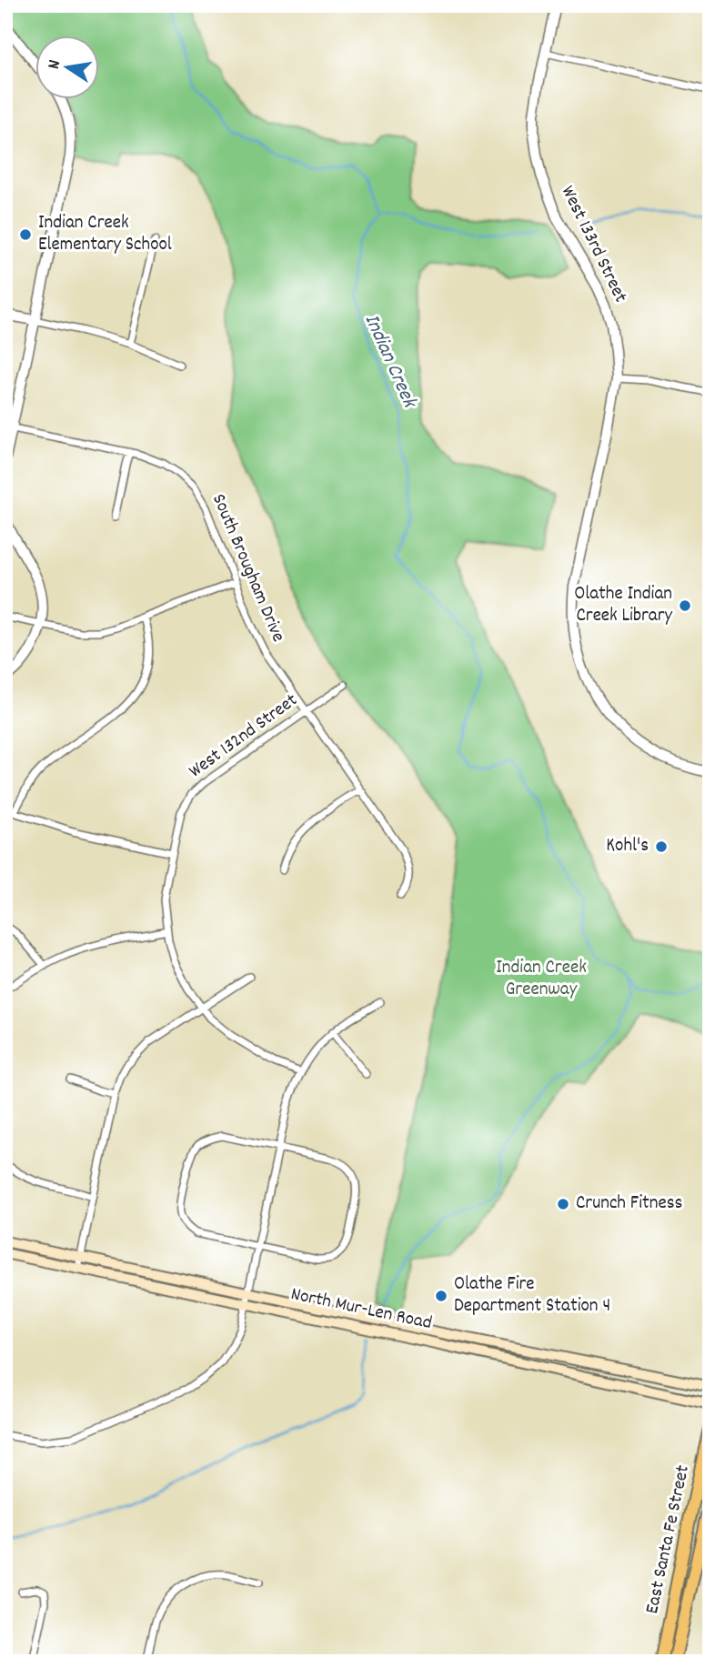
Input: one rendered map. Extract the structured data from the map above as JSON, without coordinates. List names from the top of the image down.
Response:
{
  "streets": {
    "main road": ["North Mur-Len Road", "East Santa Fe Street"],
    "street": ["West 133rd Street", "South Brougham Drive", "West 132nd Street"]
  },
  "crossings": [
    ["South Brougham Drive", "West 132nd Street"]
  ],
  "water": ["Indian Creek"],
  "parks": ["Indian Creek Greenway"],
  "places": [
    "Indian Creek Elementary School",
    "Olathe Indian Creek Library",
    "Kohl's",
    "Crunch Fitness",
    "Olathe Fire Department Station 4"
  ],
  "north": "left"
}
